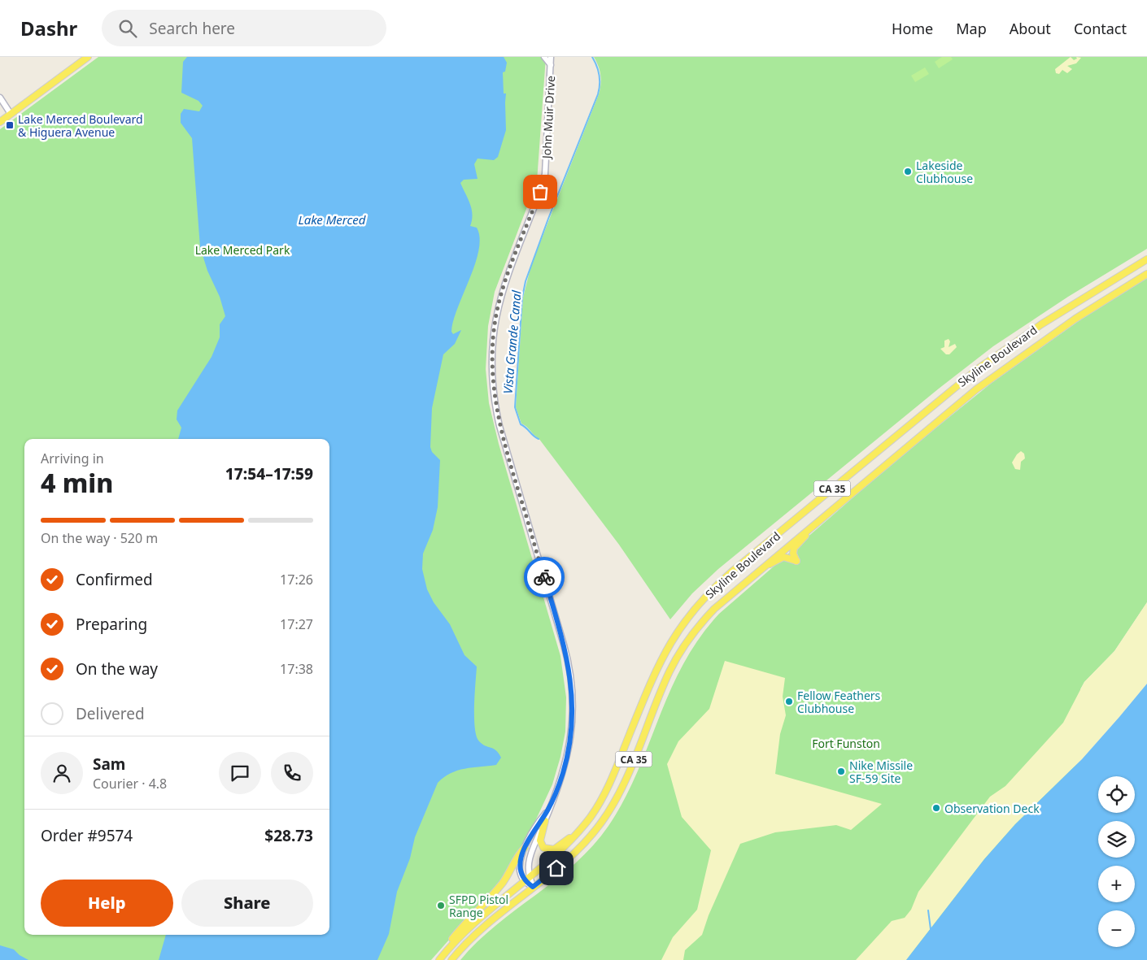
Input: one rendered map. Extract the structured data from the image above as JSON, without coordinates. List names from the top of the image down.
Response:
{
  "streets": {
    "main road": ["Skyline Boulevard", "CA 35"],
    "street": ["John Muir Drive"]
  },
  "crossings": [
    ["John Muir Drive", "Skyline Boulevard"]
  ],
  "water": ["Lake Merced", "Vista Grande Canal"],
  "parks": ["Lake Merced Park", "Fort Funston"],
  "places": {
    "transit": ["Lake Merced Boulevard & Higuera Avenue"],
    "other": [
      "Lakeside Clubhouse",
      "Fellow Feathers Clubhouse",
      "Nike Missile SF-59 Site",
      "Observation Deck",
      "SFPD Pistol Range"
    ]
  },
  "page": {
    "header": "Dashr",
    "search": "Search here",
    "nav": [
      "Home",
      "Map",
      "About",
      "Contact"
    ],
    "heading": ["4 min", "Arriving in", "17:54–17:59"],
    "panel": [
      "Sam",
      "Courier · 4.8",
      "Order #9574",
      "$28.73"
    ],
    "bar": "On the way · 520 m",
    "list": [
      ["Confirmed", "17:26"],
      ["Preparing", "17:27"],
      ["On the way", "17:38"],
      "Delivered"
    ],
    "map_buttons": ["+", "−"],
    "buttons": ["Help", "Share"]
  }
}
